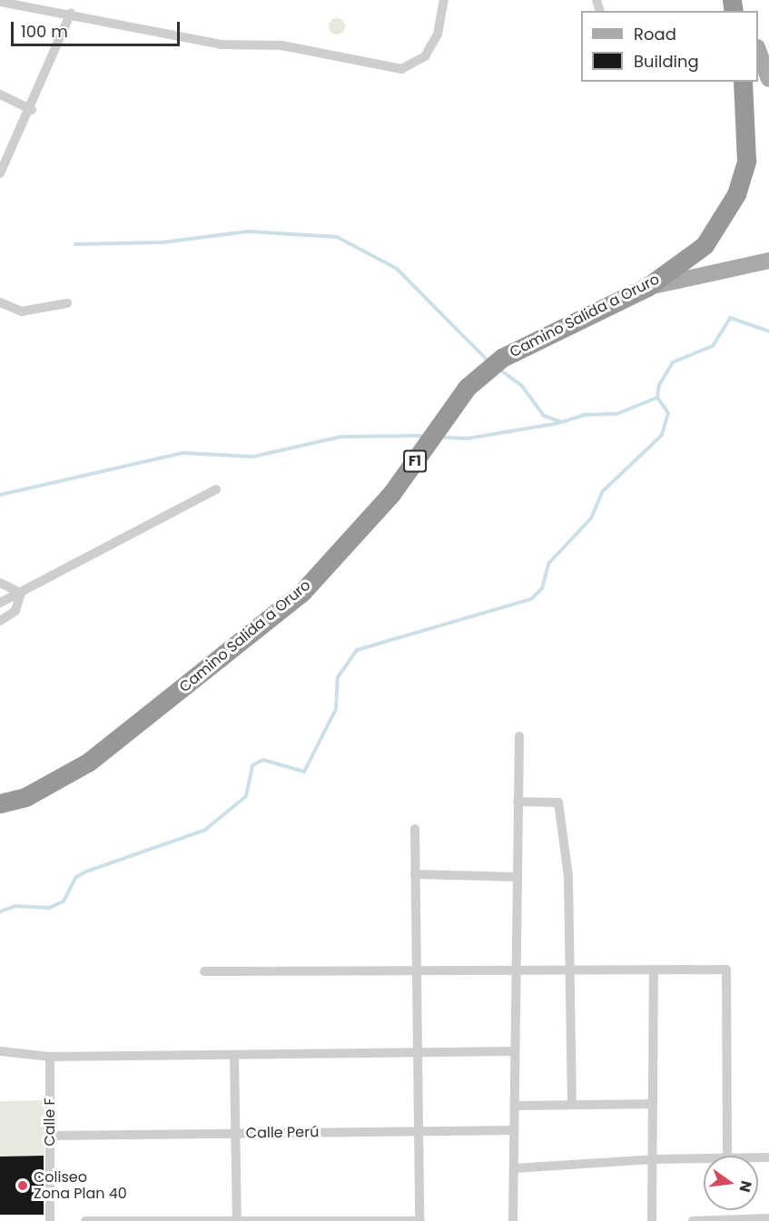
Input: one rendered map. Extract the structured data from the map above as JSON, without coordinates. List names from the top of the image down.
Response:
{
  "streets": {
    "highway": ["Camino Salida a Oruro", "F1"],
    "street": ["Calle F", "Calle Perú"]
  },
  "crossings": [
    ["Calle F", "Calle Perú"]
  ],
  "places": ["Coliseo Zona Plan 40"],
  "legend": ["Road", "Building"],
  "scale_bar": "100 m",
  "north": "right"
}
